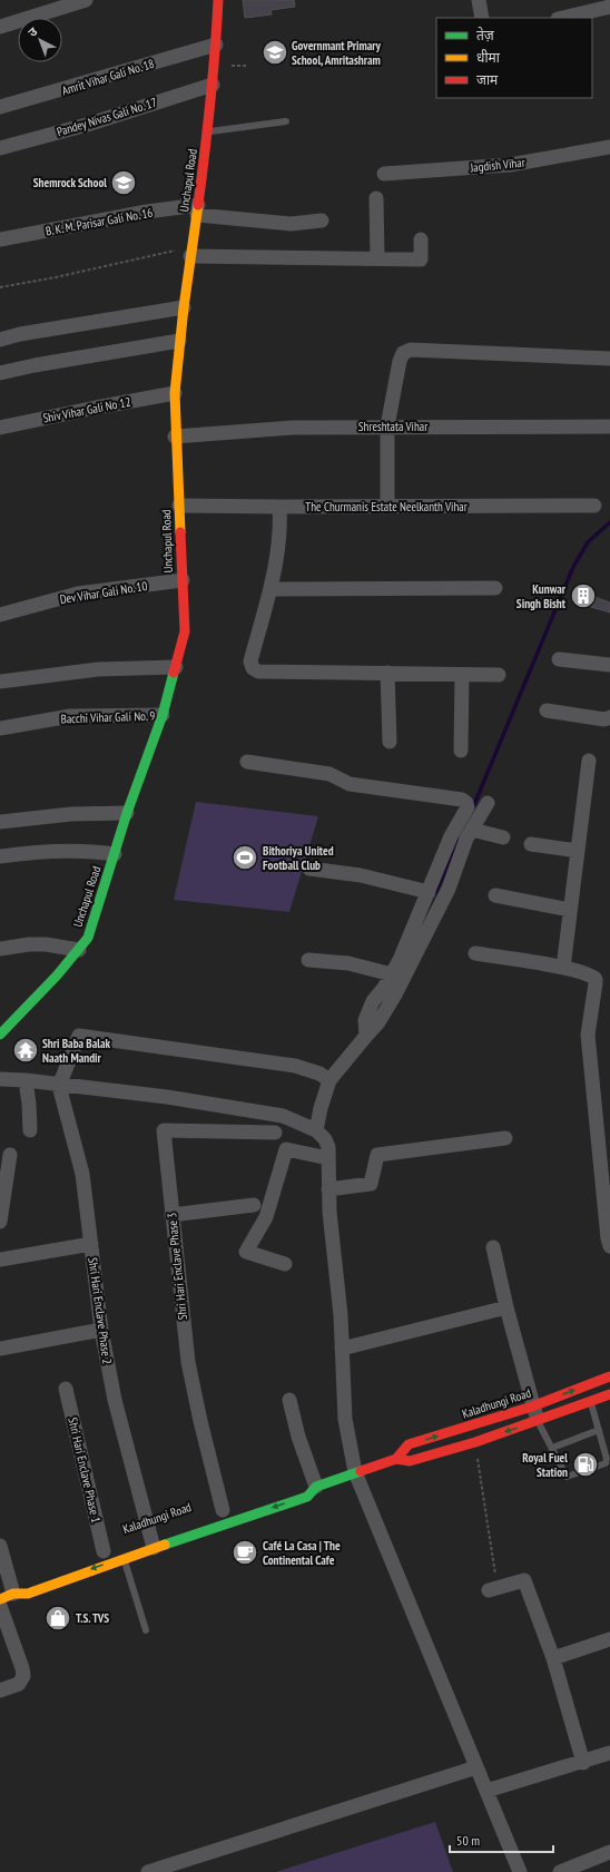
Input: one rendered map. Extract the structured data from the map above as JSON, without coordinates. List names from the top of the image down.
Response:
{
  "streets": {
    "street": [
      "Amrit Vihar Gali No. 18",
      "Pandey Nivas Gali No. 17",
      "Jagdish Vihar",
      "Unchapul Road",
      "B. K. M. Parisar Gali No. 16",
      "Shiv Vihar Gali No 12",
      "Shreshtata Vihar",
      "The Churmanis Estate Neelkanth Vihar",
      "Dev Vihar Gali No. 10",
      "Bacchi Vihar Gali No. 9",
      "Shri Hari Enclave Phase 3",
      "Shri Hari Enclave Phase 2",
      "Kaladhungi Road",
      "Shri Hari Enclave Phase 1"
    ]
  },
  "crossings": [
    ["Amrit Vihar Gali No. 18", "Unchapul Road"],
    ["Pandey Nivas Gali No. 17", "Unchapul Road"],
    ["Unchapul Road", "B. K. M. Parisar Gali No. 16"],
    ["Unchapul Road", "Shiv Vihar Gali No 12"],
    ["Unchapul Road", "Shreshtata Vihar"],
    ["Unchapul Road", "The Churmanis Estate Neelkanth Vihar"],
    ["Unchapul Road", "Dev Vihar Gali No. 10"],
    ["Unchapul Road", "Bacchi Vihar Gali No. 9"],
    ["Shri Hari Enclave Phase 2", "Kaladhungi Road"]
  ],
  "places": {
    "school or university": ["Governmant Primary School, Amritashram", "Shemrock School"],
    "building": ["Kunwar Singh Bisht"],
    "sports": ["Bithoriya United Football Club"],
    "temple": ["Shri Baba Balak Naath Mandir"],
    "fuel station": ["Royal Fuel Station"],
    "cafe": ["Café La Casa | The Continental Cafe"],
    "shop": ["T.S. TVS"]
  },
  "legend": ["तेज़", "धीमा", "जाम"],
  "scale_bar": "50 m",
  "north": "top left"
}
